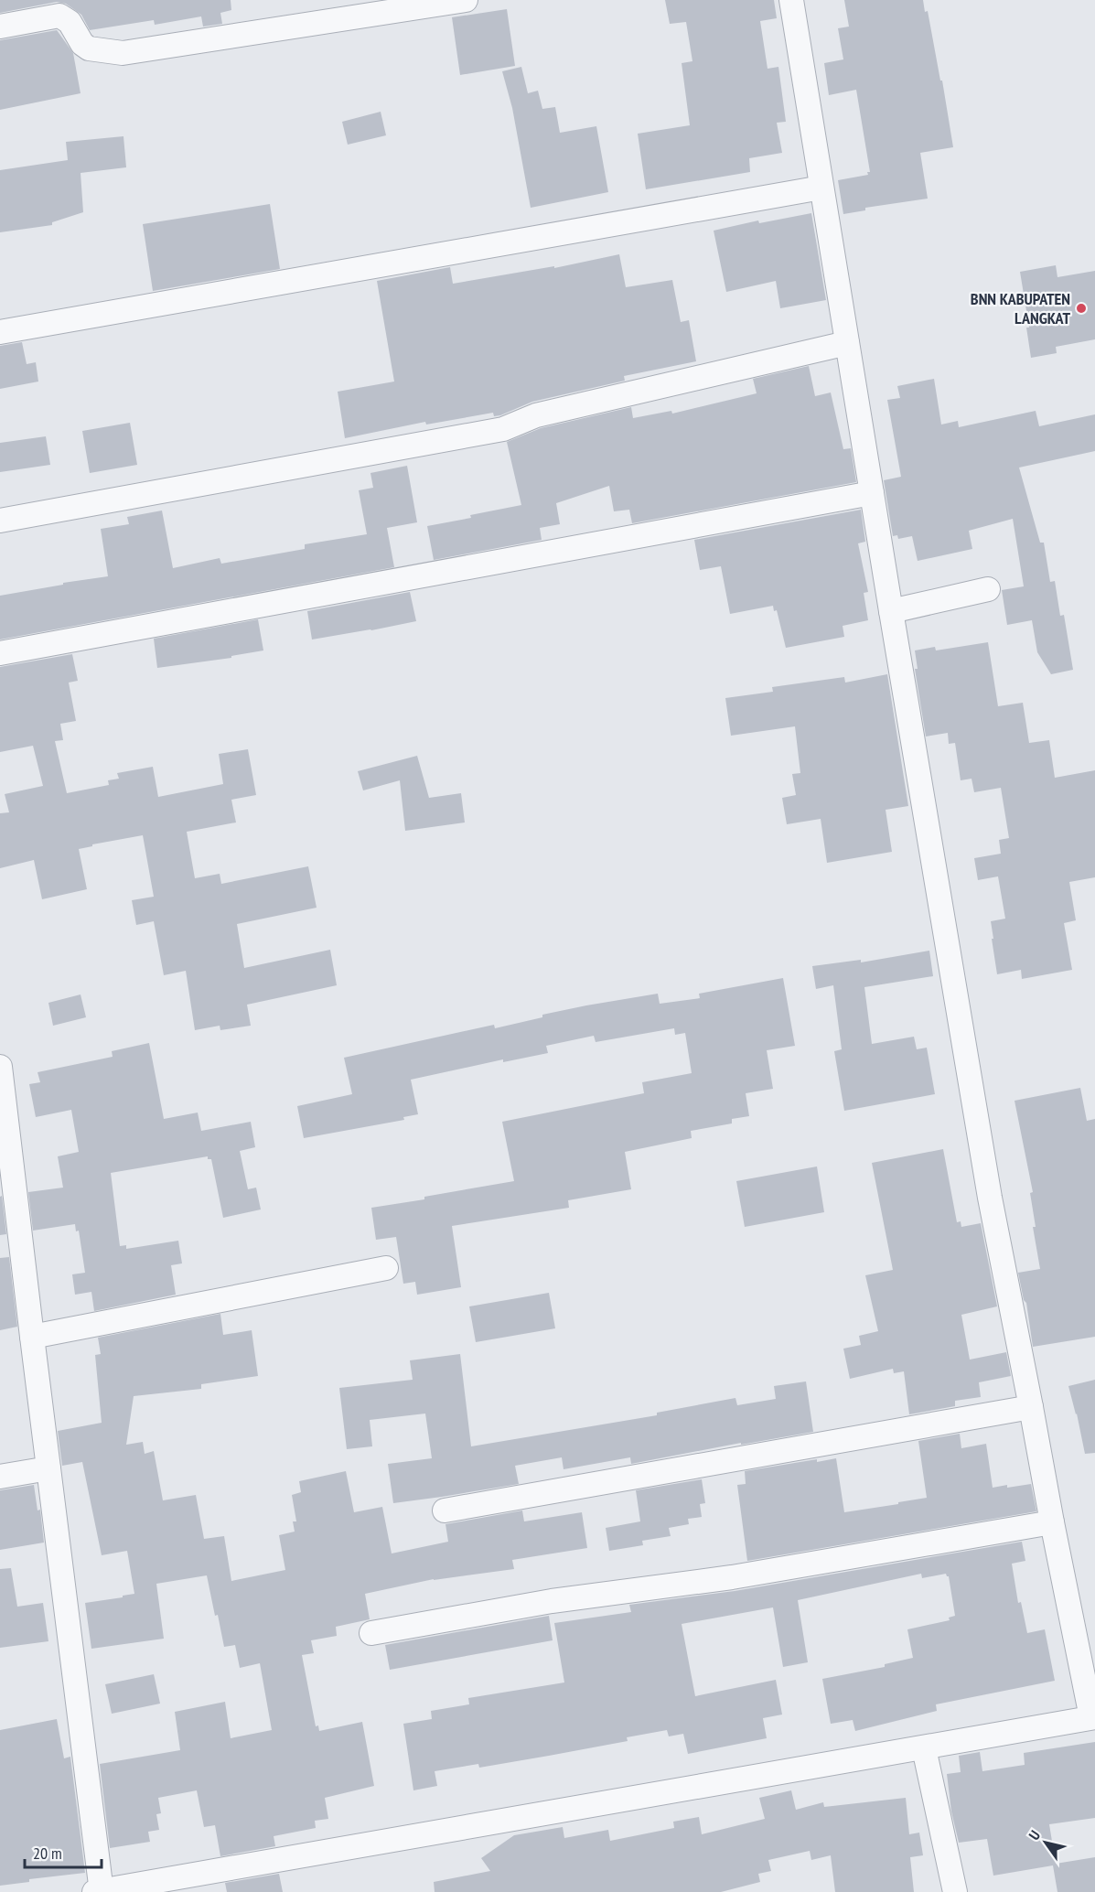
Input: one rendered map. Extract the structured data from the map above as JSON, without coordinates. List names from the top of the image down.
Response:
{
  "places": ["BNN KABUPATEN LANGKAT"],
  "scale_bar": "20 m",
  "north": "top left"
}
